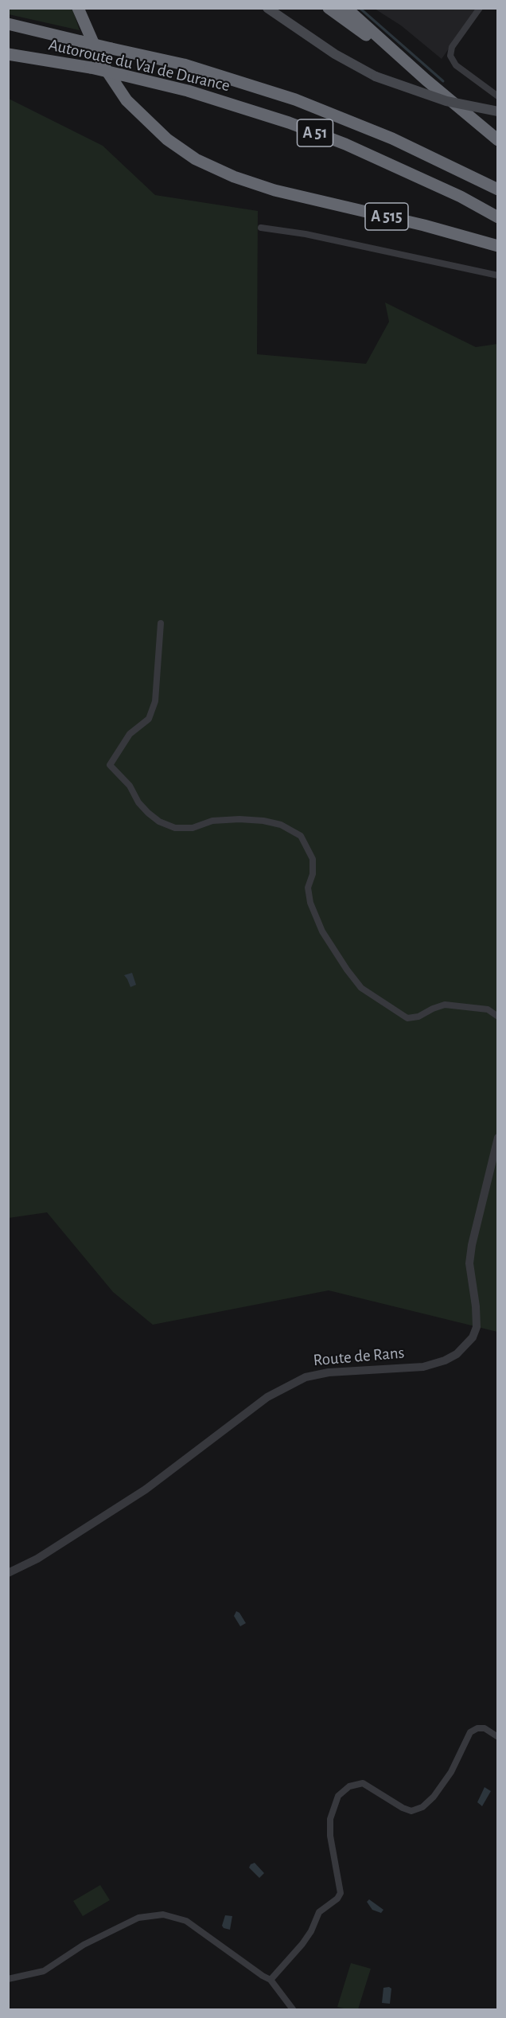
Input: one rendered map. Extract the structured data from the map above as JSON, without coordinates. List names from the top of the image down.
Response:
{
  "streets": {
    "highway": ["Autoroute du Val de Durance", "A 51", "A 515"],
    "street": ["Route de Rans"]
  }
}
